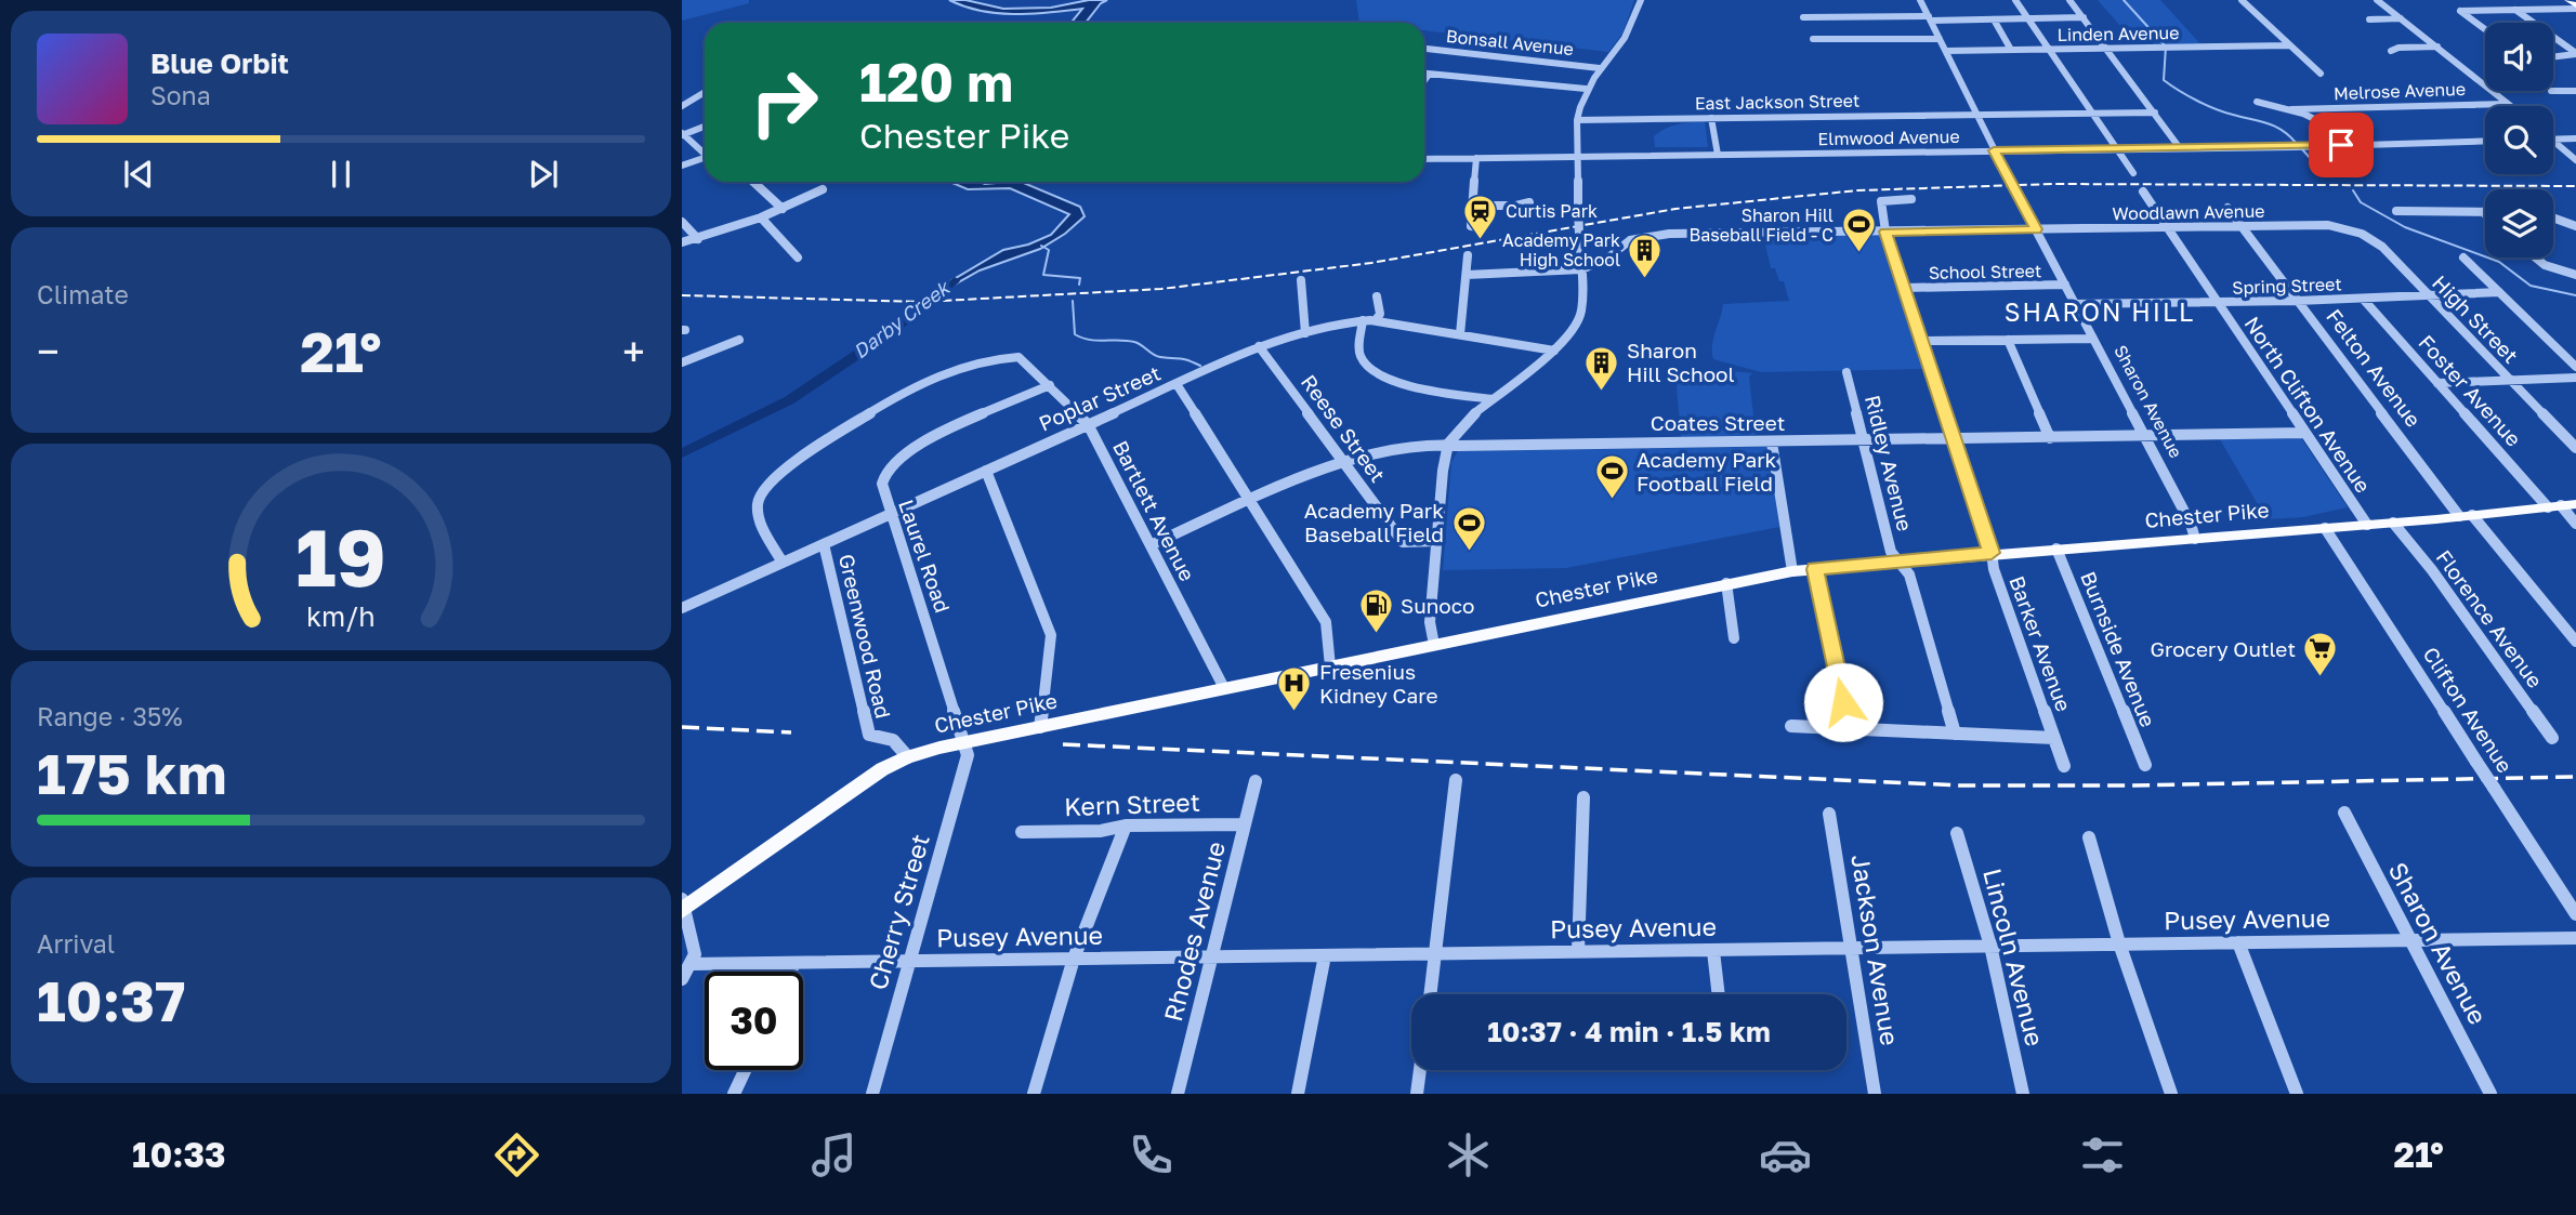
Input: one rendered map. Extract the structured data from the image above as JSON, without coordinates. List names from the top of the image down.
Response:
{
  "streets": {
    "main road": ["Chester Pike"],
    "street": [
      "Linden Avenue",
      "Bonsall Avenue",
      "Melrose Avenue",
      "East Jackson Street",
      "Elmwood Avenue",
      "Woodlawn Avenue",
      "School Street",
      "Spring Street",
      "High Street",
      "Felton Avenue",
      "Foster Avenue",
      "Poplar Street",
      "Sharon Avenue",
      "North Clifton Avenue",
      "Coates Street",
      "Reese Street",
      "Ridley Avenue",
      "Bartlett Avenue",
      "Laurel Road",
      "Florence Avenue",
      "Greenwood Road",
      "Barker Avenue",
      "Burnside Avenue",
      "Clifton Avenue",
      "Kern Street",
      "Cherry Street",
      "Pusey Avenue",
      "Rhodes Avenue",
      "Jackson Avenue",
      "Lincoln Avenue"
    ]
  },
  "crossings": [
    ["Linden Avenue", "Sharon Avenue"],
    ["East Jackson Street", "Sharon Avenue"],
    ["Elmwood Avenue", "Sharon Avenue"],
    ["Woodlawn Avenue", "High Street"],
    ["Woodlawn Avenue", "Felton Avenue"],
    ["Woodlawn Avenue", "Sharon Avenue"],
    ["Woodlawn Avenue", "North Clifton Avenue"],
    ["Woodlawn Avenue", "Barker Avenue"],
    ["School Street", "Sharon Avenue"],
    ["School Street", "Barker Avenue"],
    ["Spring Street", "High Street"],
    ["Spring Street", "Felton Avenue"],
    ["Spring Street", "Foster Avenue"],
    ["Spring Street", "Sharon Avenue"],
    ["Spring Street", "North Clifton Avenue"],
    ["Felton Avenue", "Chester Pike"],
    ["Foster Avenue", "Chester Pike"],
    ["Poplar Street", "Reese Street"],
    ["Poplar Street", "Bartlett Avenue"],
    ["Poplar Street", "Laurel Road"],
    ["Poplar Street", "Greenwood Road"],
    ["Sharon Avenue", "Coates Street"],
    ["Sharon Avenue", "Chester Pike"],
    ["Sharon Avenue", "Pusey Avenue"],
    ["North Clifton Avenue", "Coates Street"],
    ["North Clifton Avenue", "Chester Pike"],
    ["Coates Street", "Reese Street"],
    ["Coates Street", "Ridley Avenue"],
    ["Coates Street", "Bartlett Avenue"],
    ["Coates Street", "Barker Avenue"],
    ["Ridley Avenue", "Chester Pike"],
    ["Bartlett Avenue", "Chester Pike"],
    ["Bartlett Avenue", "Laurel Road"],
    ["Chester Pike", "Laurel Road"],
    ["Chester Pike", "Florence Avenue"],
    ["Chester Pike", "Greenwood Road"],
    ["Chester Pike", "Barker Avenue"],
    ["Chester Pike", "Burnside Avenue"],
    ["Chester Pike", "Clifton Avenue"],
    ["Chester Pike", "Cherry Street"],
    ["Laurel Road", "Cherry Street"],
    ["Kern Street", "Rhodes Avenue"],
    ["Cherry Street", "Pusey Avenue"],
    ["Pusey Avenue", "Rhodes Avenue"],
    ["Pusey Avenue", "Jackson Avenue"],
    ["Pusey Avenue", "Lincoln Avenue"]
  ],
  "districts": ["SHARON HILL"],
  "water": ["Darby Creek"],
  "places": {
    "station": ["Curtis Park"],
    "sports": ["Sharon Hill Baseball Field - C", "Academy Park Football Field", "Academy Park Baseball Field"],
    "building": ["Academy Park High School", "Sharon Hill School"],
    "fuel station": ["Sunoco"],
    "supermarket": ["Grocery Outlet"],
    "hospital": ["Fresenius Kidney Care"]
  },
  "page": {
    "turn": ["120 m", "Chester Pike"],
    "song": ["Blue Orbit", "Sona"],
    "tile": [
      "Climate",
      ["Range · 35%", "175 km"],
      ["Arrival", "10:37"]
    ],
    "heat": ["−", "21°", "+"],
    "limit": "30",
    "trip": "10:37 · 4 min · 1.5 km",
    "tabs": ["10:33", "21°"],
    "gauge": ["19", "km/h"]
  }
}
